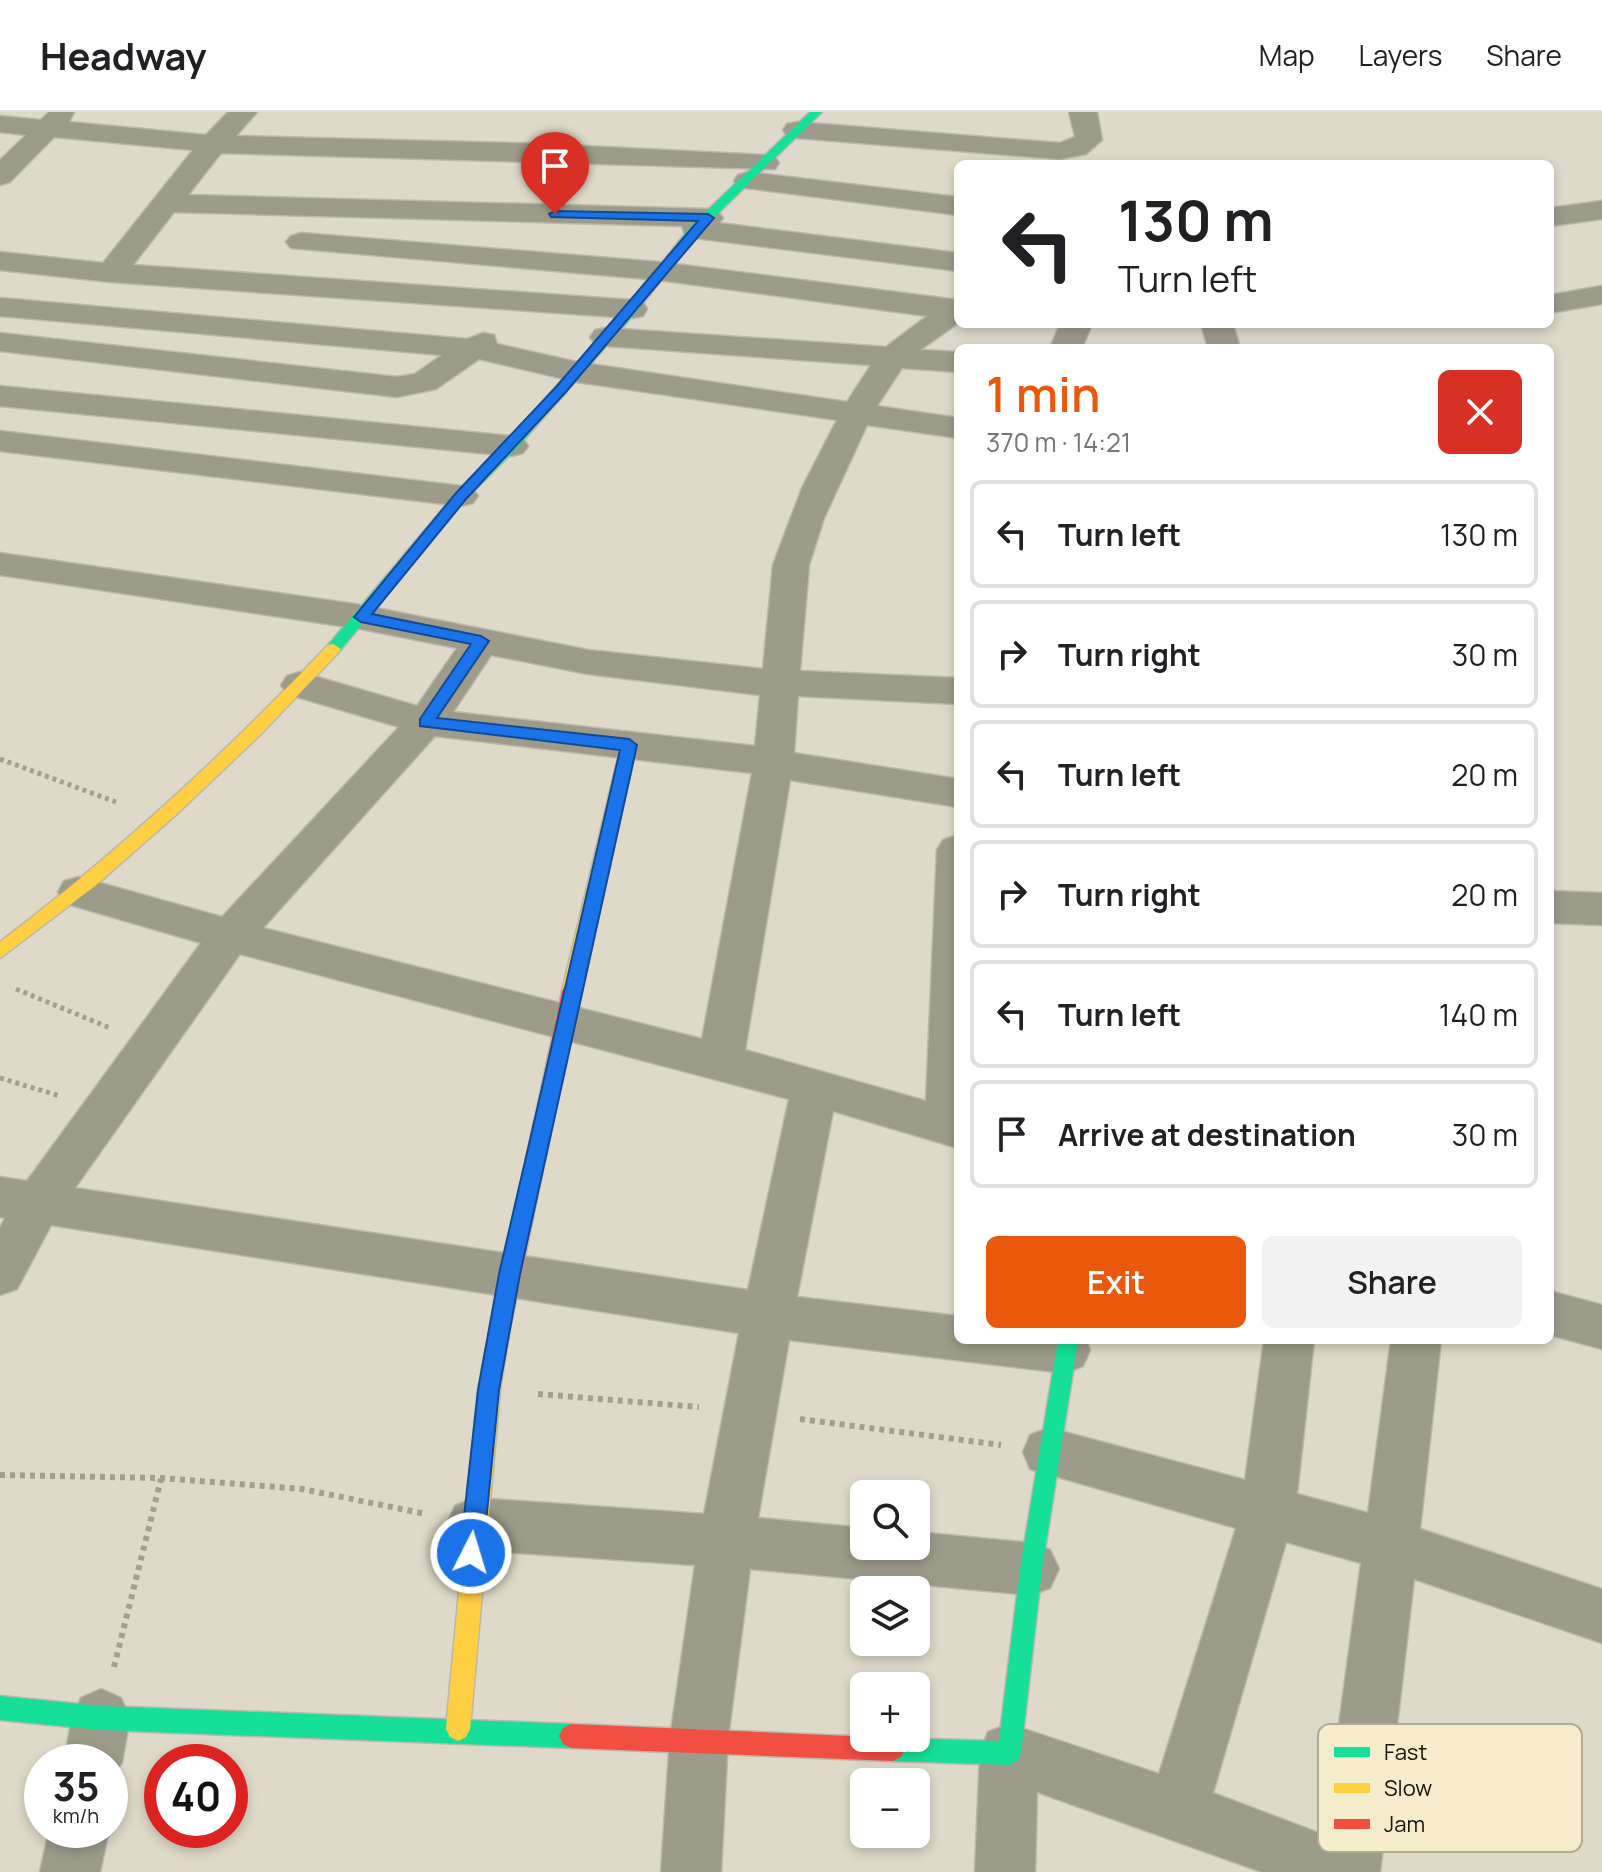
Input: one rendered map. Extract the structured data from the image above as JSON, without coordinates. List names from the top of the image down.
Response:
{
  "legend": ["Fast", "Slow", "Jam"],
  "page": {
    "header": "Headway",
    "nav": ["Map", "Layers", "Share"],
    "turn": ["130 m", "Turn left"],
    "heading": ["1 min", "370 m · 14:21"],
    "list": [
      {
        "name": "Turn left",
        "value": "130 m"
      },
      {
        "name": "Turn right",
        "value": "30 m"
      },
      {
        "name": "Turn left",
        "value": "20 m"
      },
      {
        "name": "Turn right",
        "value": "20 m"
      },
      {
        "name": "Turn left",
        "value": "140 m"
      },
      {
        "name": "Arrive at destination",
        "value": "30 m"
      }
    ],
    "buttons": ["Exit", "Share"],
    "map_buttons": ["+", "−"],
    "speed": "35 km/h",
    "limit": "40"
  }
}
